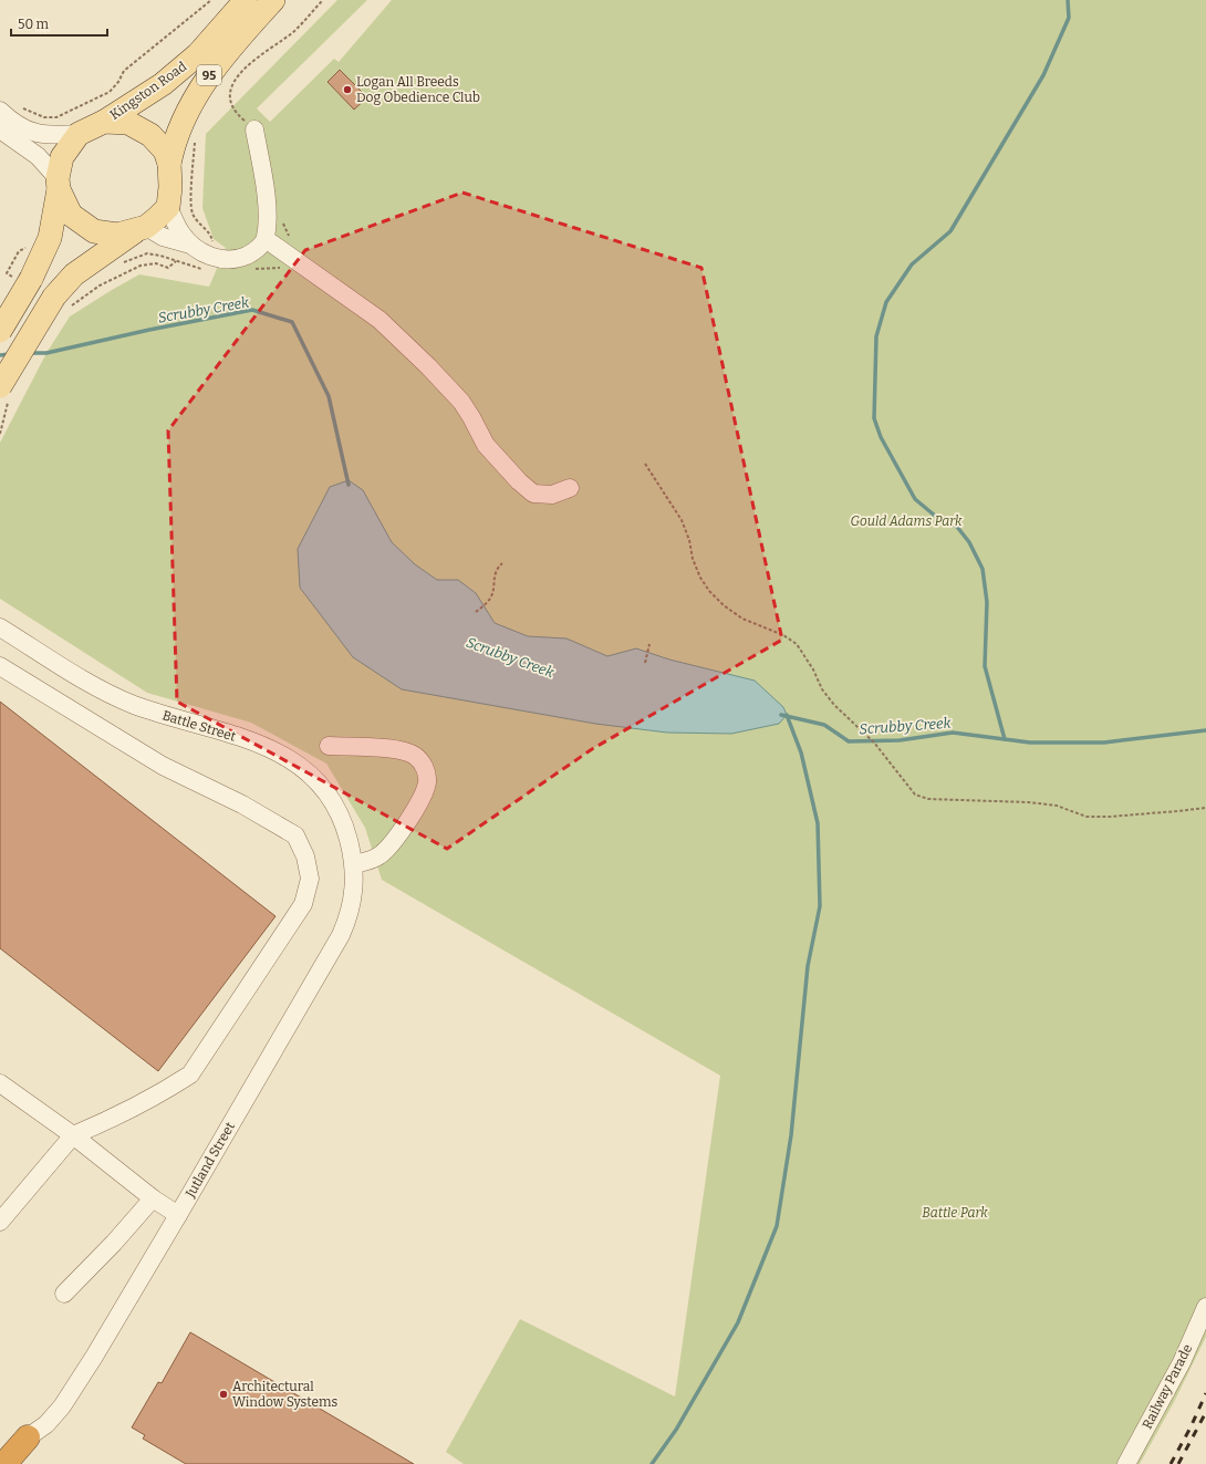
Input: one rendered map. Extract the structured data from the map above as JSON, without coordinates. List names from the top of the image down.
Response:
{
  "streets": {
    "main road": ["95", "Kingston Road"],
    "street": ["Battle Street", "Jutland Street", "Railway Parade"]
  },
  "crossings": [
    ["95", "Kingston Road"],
    ["Battle Street", "Jutland Street"]
  ],
  "water": ["Scrubby Creek"],
  "parks": ["Gould Adams Park", "Battle Park"],
  "places": ["Logan All Breeds Dog Obedience Club", "Architectural Window Systems"],
  "scale_bar": "50 m"
}
